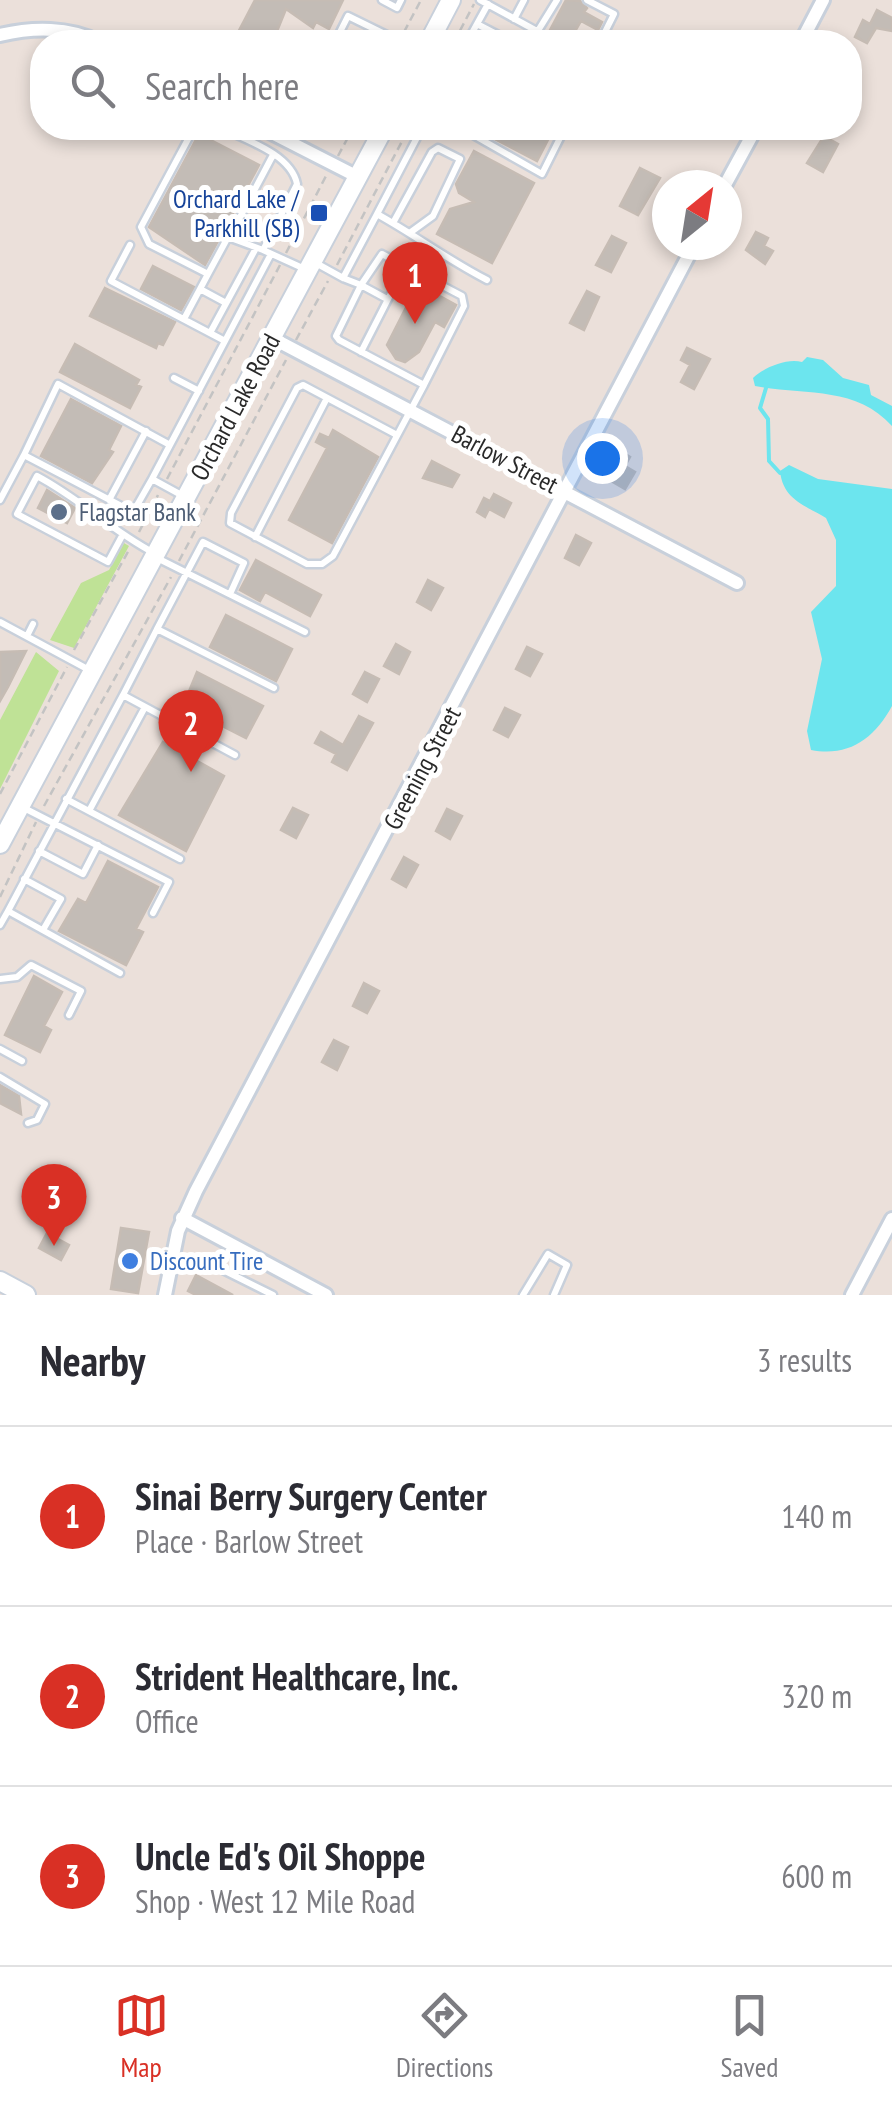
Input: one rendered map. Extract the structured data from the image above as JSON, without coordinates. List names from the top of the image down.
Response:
{
  "streets": {
    "main road": ["Orchard Lake Road"],
    "street": ["Barlow Street", "Greening Street"]
  },
  "crossings": [
    ["Orchard Lake Road", "Barlow Street"],
    ["Barlow Street", "Greening Street"]
  ],
  "places": {
    "transit": ["Orchard Lake / Parkhill (SB)"],
    "other": ["Flagstar Bank", "Discount Tire"]
  },
  "north": "top right",
  "page": {
    "search": "Search here",
    "pins": ["1", "2", "3"],
    "heading": ["Nearby", "3 results"],
    "list": [
      {
        "mark": "1",
        "name": "Sinai Berry Surgery Center",
        "note": "Place · Barlow Street",
        "value": "140 m"
      },
      {
        "mark": "2",
        "name": "Strident Healthcare, Inc.",
        "note": "Office",
        "value": "320 m"
      },
      {
        "mark": "3",
        "name": "Uncle Ed's Oil Shoppe",
        "note": "Shop · West 12 Mile Road",
        "value": "600 m"
      }
    ],
    "nav": ["Map", "Directions", "Saved"]
  }
}
